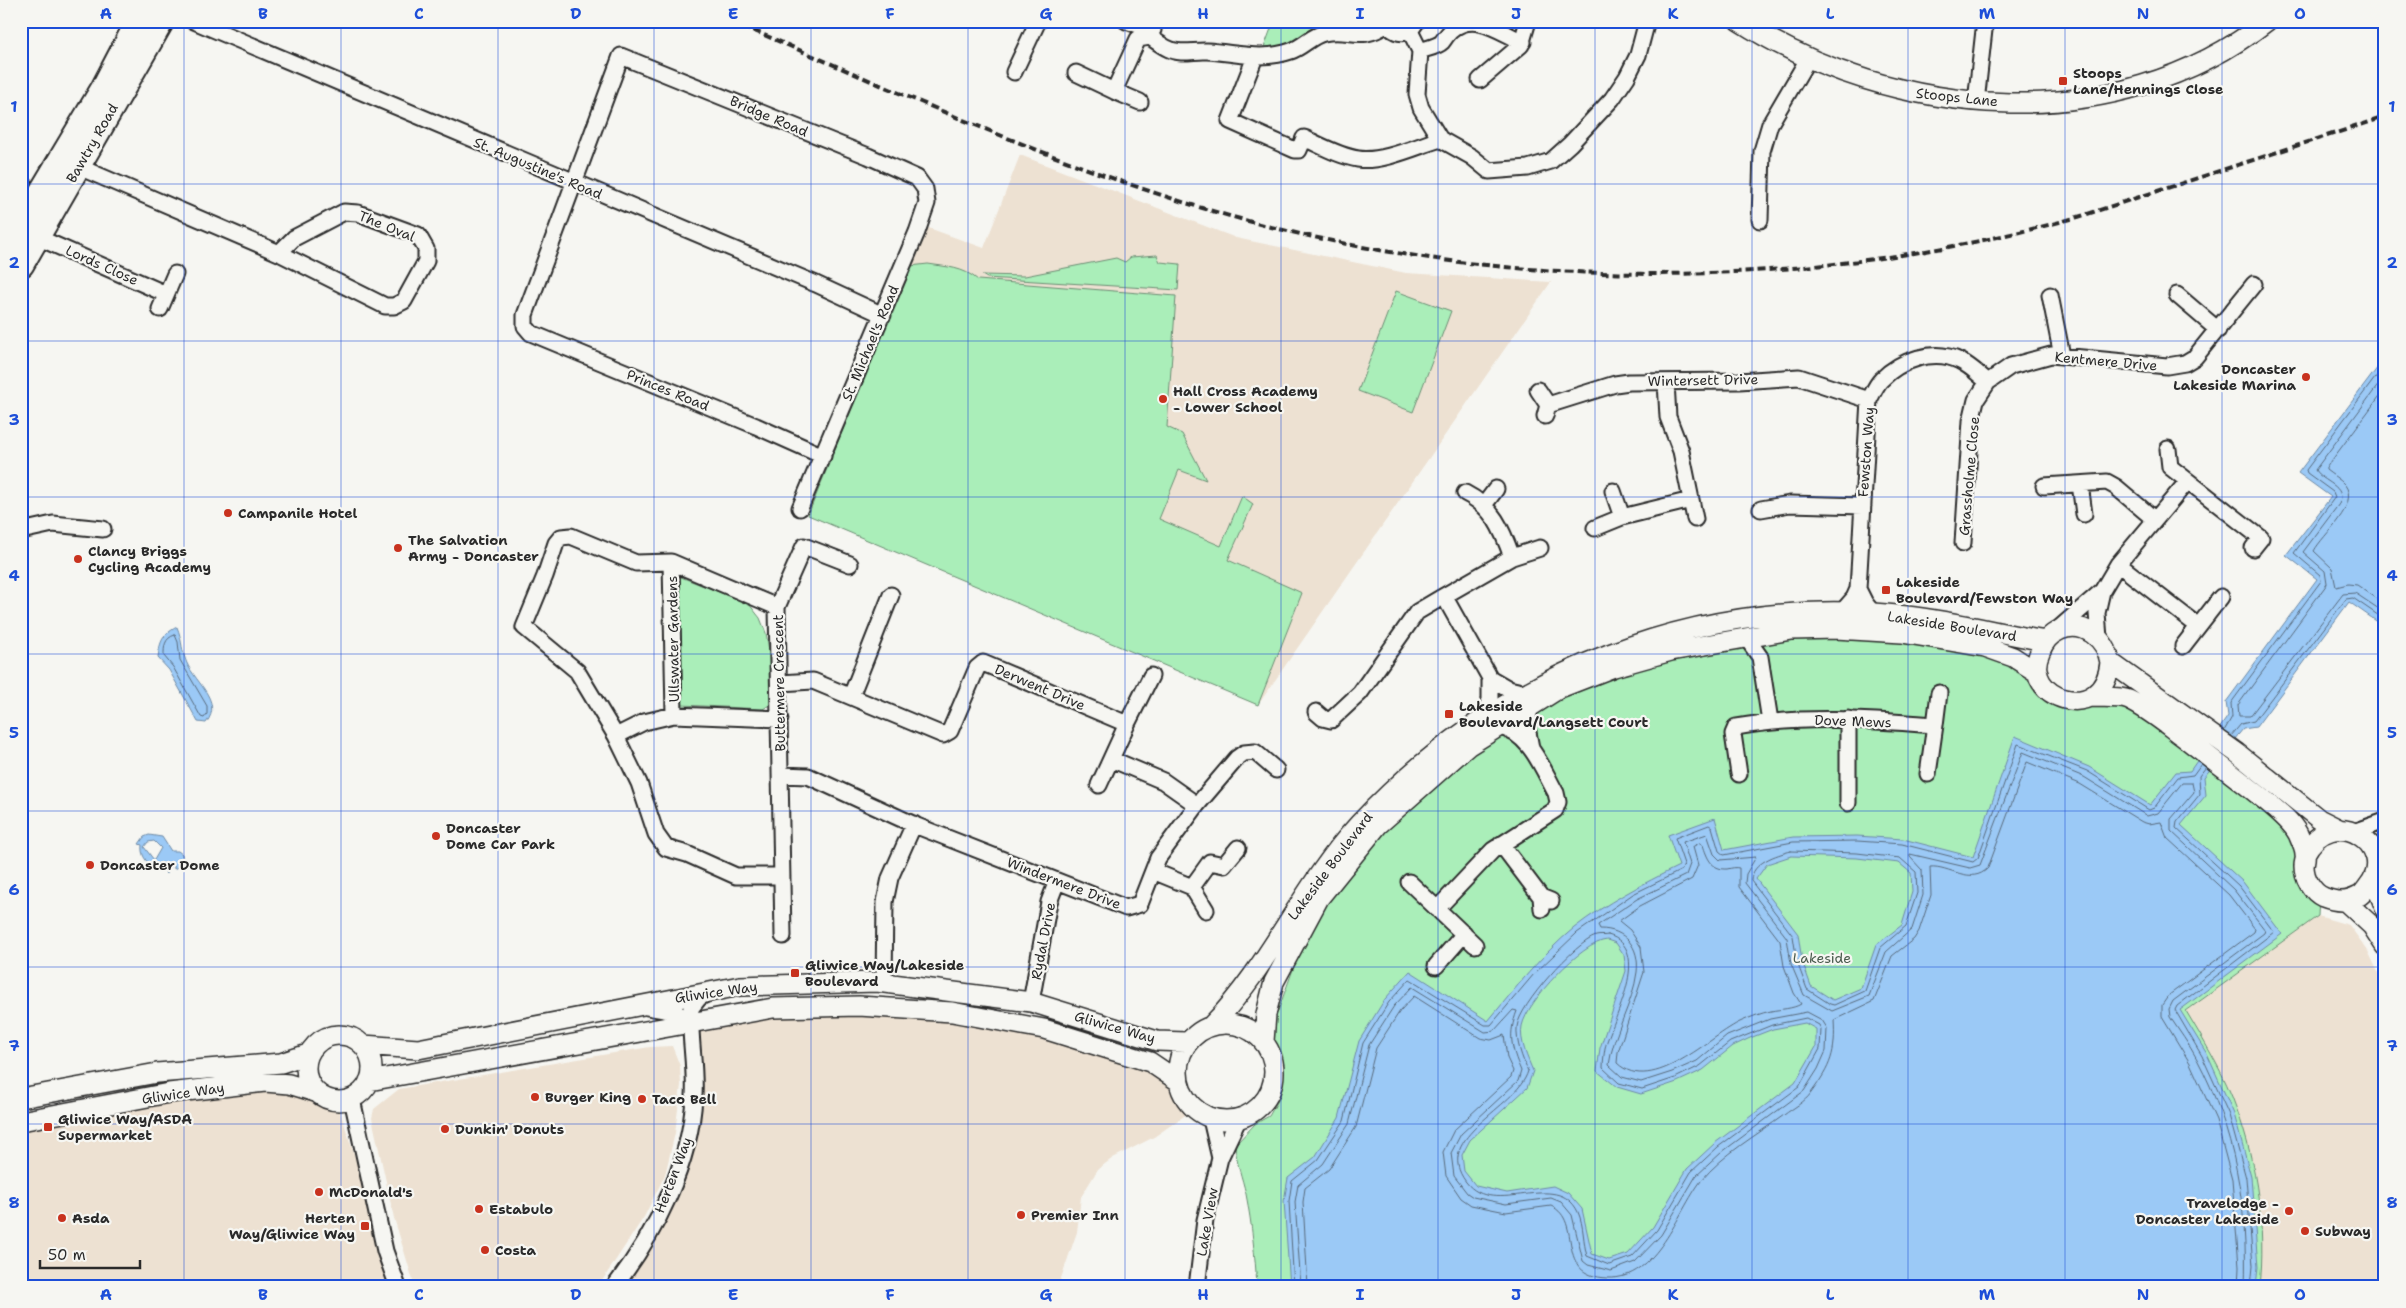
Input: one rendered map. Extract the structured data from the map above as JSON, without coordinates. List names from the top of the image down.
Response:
{
  "streets": {
    "highway": ["Bawtry Road"],
    "street": [
      "Stoops Lane",
      "Bridge Road",
      "St. Augustine's Road",
      "The Oval",
      "Lords Close",
      "St. Michael's Road",
      "Kentmere Drive",
      "Wintersett Drive",
      "Princes Road",
      "Fewston Way",
      "Grassholme Close",
      "Lakeside Boulevard",
      "Ullswater Gardens",
      "Buttermere Crescent",
      "Derwent Drive",
      "Dove Mews",
      "Windermere Drive",
      "Rydal Drive",
      "Gliwice Way",
      "Herten Way",
      "Lake View"
    ]
  },
  "crossings": [
    ["Bridge Road", "St. Augustine's Road"],
    ["Bridge Road", "St. Michael's Road"],
    ["Bridge Road", "Princes Road"],
    ["Bawtry Road", "The Oval"],
    ["Bawtry Road", "Lords Close"],
    ["St. Augustine's Road", "St. Michael's Road"],
    ["St. Augustine's Road", "Princes Road"],
    ["St. Michael's Road", "Princes Road"],
    ["Kentmere Drive", "Fewston Way"],
    ["Kentmere Drive", "Grassholme Close"],
    ["Wintersett Drive", "Fewston Way"],
    ["Fewston Way", "Grassholme Close"],
    ["Lakeside Boulevard", "Gliwice Way"],
    ["Lakeside Boulevard", "Lake View"],
    ["Ullswater Gardens", "Buttermere Crescent"],
    ["Buttermere Crescent", "Derwent Drive"],
    ["Buttermere Crescent", "Windermere Drive"],
    ["Windermere Drive", "Rydal Drive"],
    ["Rydal Drive", "Gliwice Way"],
    ["Gliwice Way", "Herten Way"],
    ["Gliwice Way", "Lake View"]
  ],
  "parks": ["Lakeside"],
  "places": {
    "transit": [
      "Stoops Lane/Hennings Close",
      "Lakeside Boulevard/Fewston Way",
      "Lakeside Boulevard/Langsett Court",
      "Gliwice Way/Lakeside Boulevard",
      "Gliwice Way/ASDA Supermarket",
      "Herten Way/Gliwice Way"
    ],
    "other": [
      "Doncaster Lakeside Marina",
      "Hall Cross Academy - Lower School",
      "Campanile Hotel",
      "The Salvation Army - Doncaster",
      "Clancy Briggs Cycling Academy",
      "Doncaster Dome Car Park",
      "Doncaster Dome",
      "Burger King",
      "Taco Bell",
      "Dunkin' Donuts",
      "McDonald's",
      "Estabulo",
      "Travelodge - Doncaster Lakeside",
      "Premier Inn",
      "Asda",
      "Subway",
      "Costa"
    ]
  },
  "scale_bar": "50 m",
  "grid": {
    "columns": [
      "A",
      "B",
      "C",
      "D",
      "E",
      "F",
      "G",
      "H",
      "I",
      "J",
      "K",
      "L",
      "M",
      "N",
      "O"
    ],
    "rows": [
      "1",
      "2",
      "3",
      "4",
      "5",
      "6",
      "7",
      "8"
    ]
  }
}
